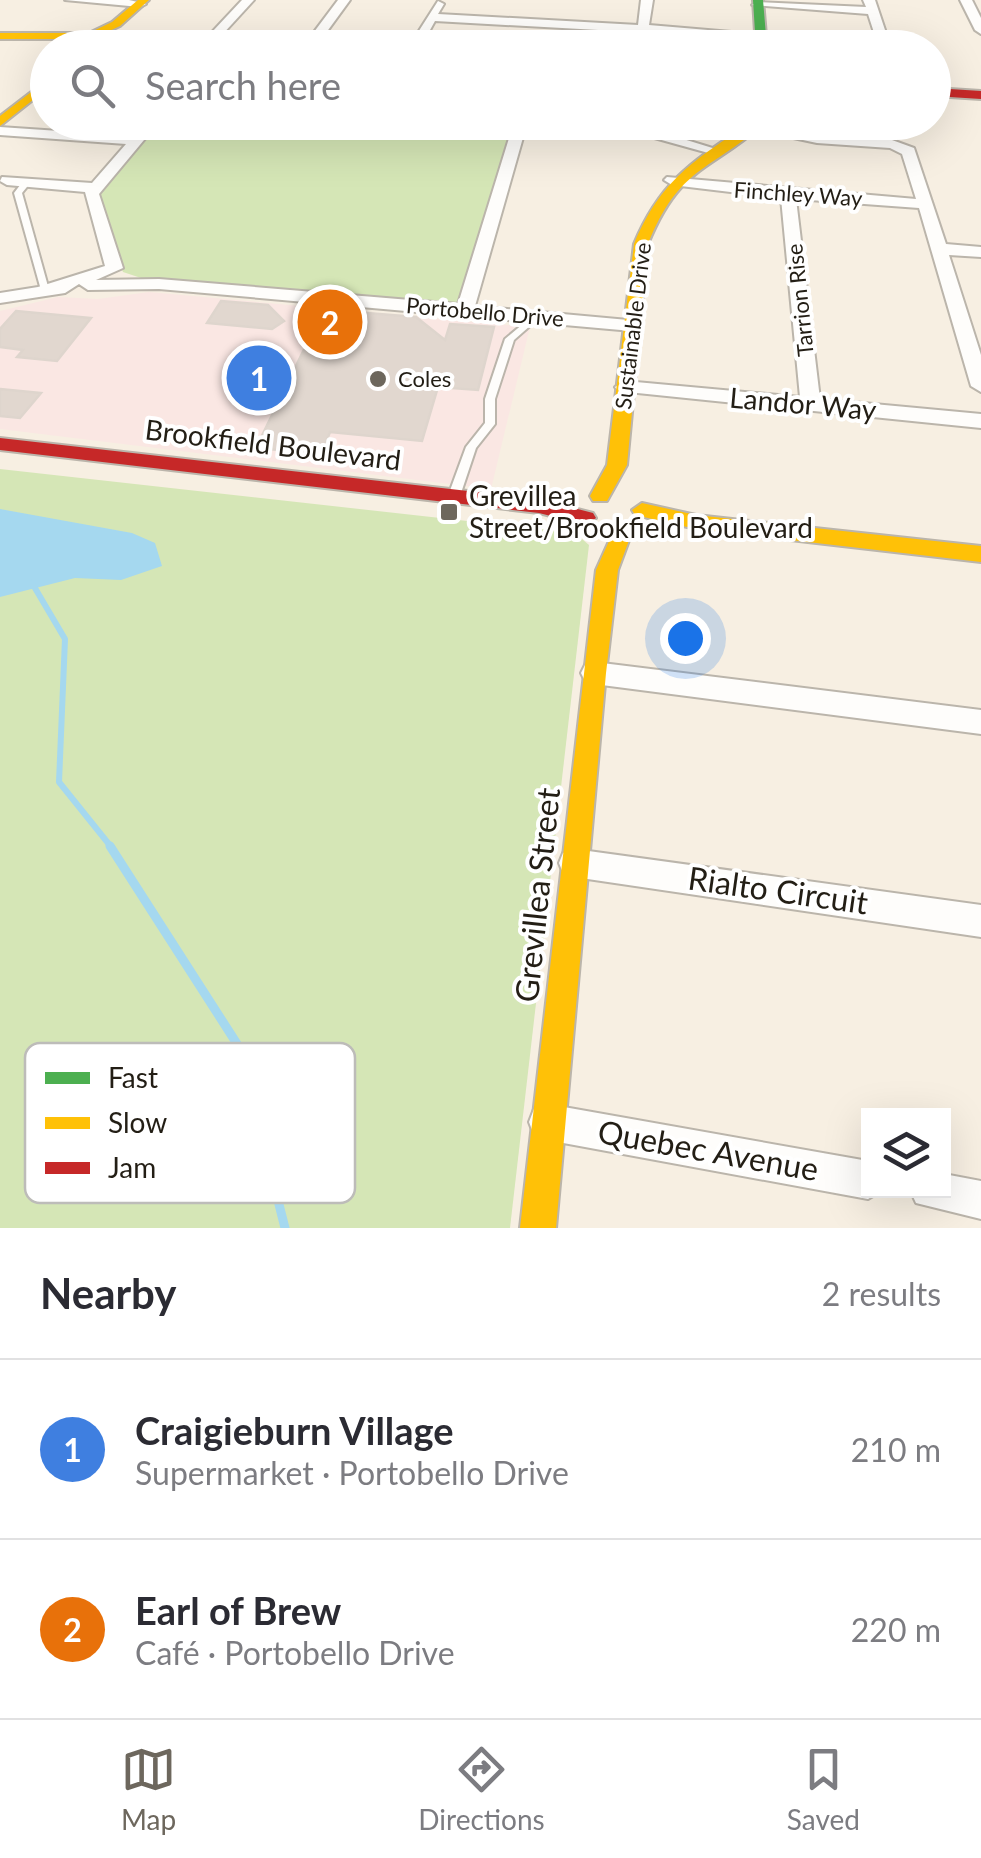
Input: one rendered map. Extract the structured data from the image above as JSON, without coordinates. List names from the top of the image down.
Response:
{
  "streets": {
    "street": [
      "Finchley Way",
      "Tarrion Rise",
      "Portobello Drive",
      "Sustainable Drive",
      "Landor Way",
      "Brookfield Boulevard",
      "Rialto Circuit",
      "Grevillea Street",
      "Quebec Avenue"
    ]
  },
  "crossings": [
    ["Finchley Way", "Tarrion Rise"],
    ["Finchley Way", "Sustainable Drive"],
    ["Tarrion Rise", "Landor Way"],
    ["Portobello Drive", "Sustainable Drive"],
    ["Sustainable Drive", "Landor Way"],
    ["Sustainable Drive", "Brookfield Boulevard"],
    ["Sustainable Drive", "Grevillea Street"],
    ["Brookfield Boulevard", "Grevillea Street"],
    ["Rialto Circuit", "Grevillea Street"],
    ["Grevillea Street", "Quebec Avenue"]
  ],
  "places": {
    "other": ["Coles"],
    "transit": ["Grevillea Street/Brookfield Boulevard"]
  },
  "legend": ["Fast", "Slow", "Jam"],
  "page": {
    "search": "Search here",
    "pins": ["2", "1"],
    "heading": ["Nearby", "2 results"],
    "list": [
      {
        "mark": "1",
        "name": "Craigieburn Village",
        "note": "Supermarket · Portobello Drive",
        "value": "210 m"
      },
      {
        "mark": "2",
        "name": "Earl of Brew",
        "note": "Café · Portobello Drive",
        "value": "220 m"
      }
    ],
    "nav": ["Map", "Directions", "Saved"]
  }
}
